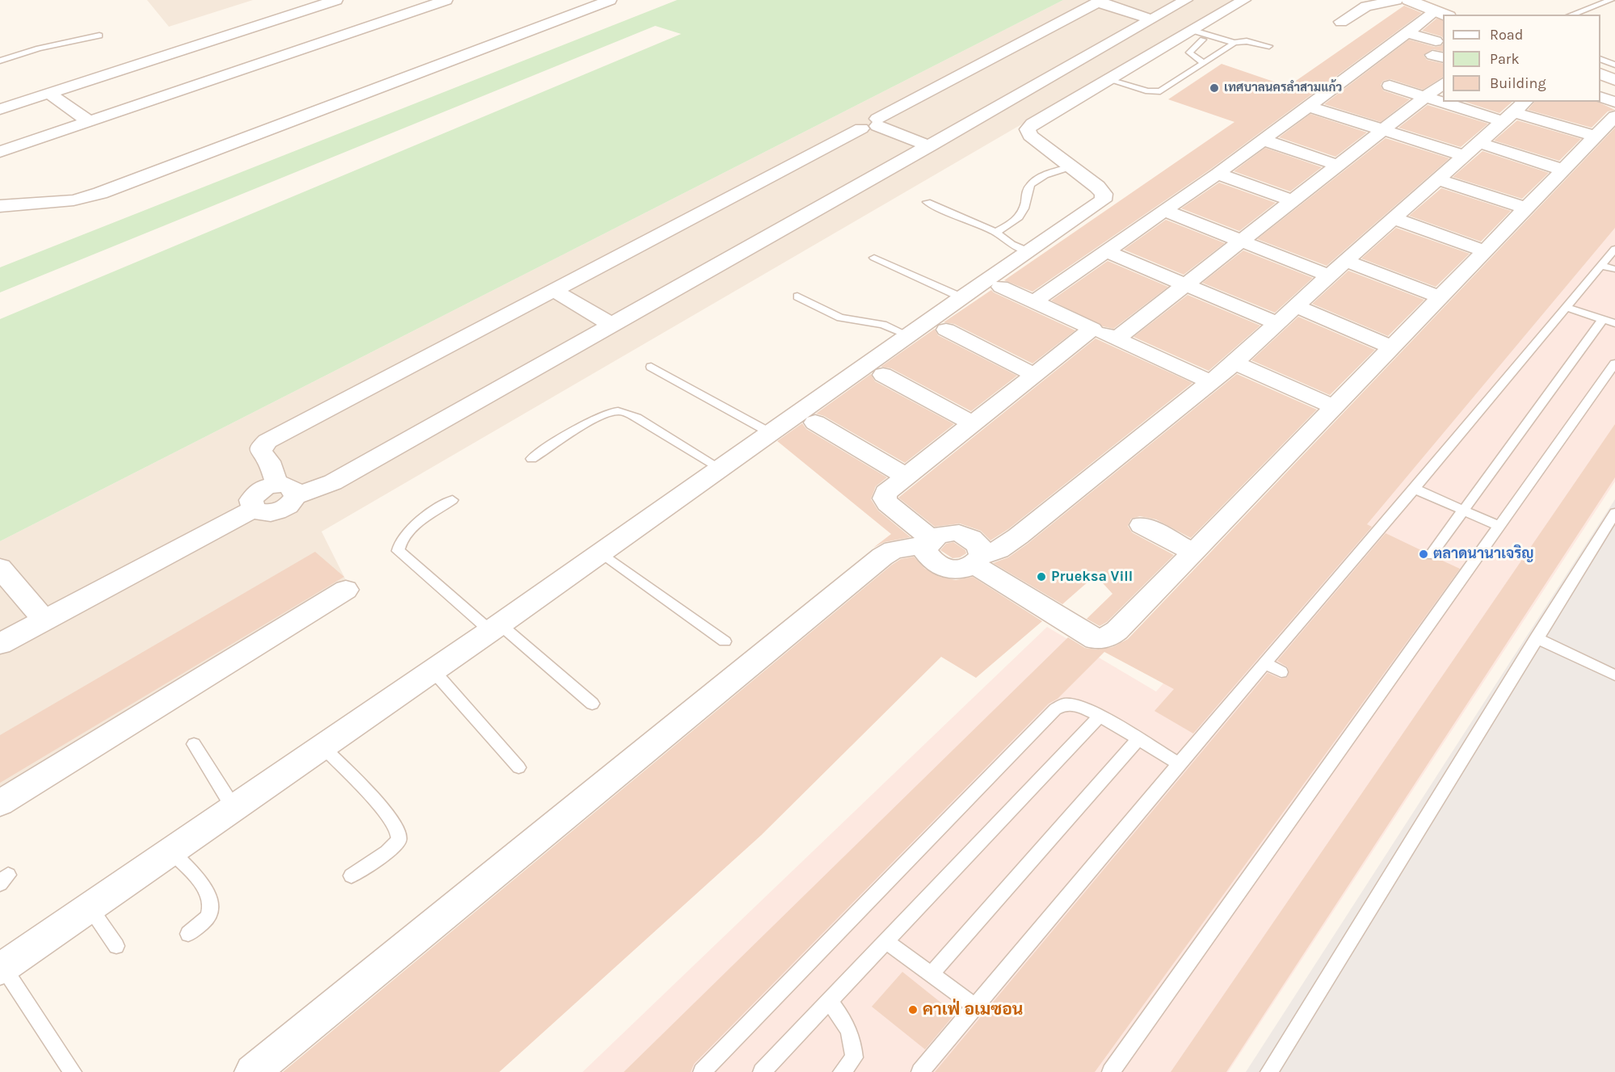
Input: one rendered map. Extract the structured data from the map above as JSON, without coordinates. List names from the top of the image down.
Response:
{
  "places": [
    "เทศบาลนครลำสามแก้ว",
    "ตลาดนานาเจริญ",
    "Prueksa Vill",
    "คาเฟ่ อเมซอน"
  ],
  "legend": ["Road", "Park", "Building"]
}
